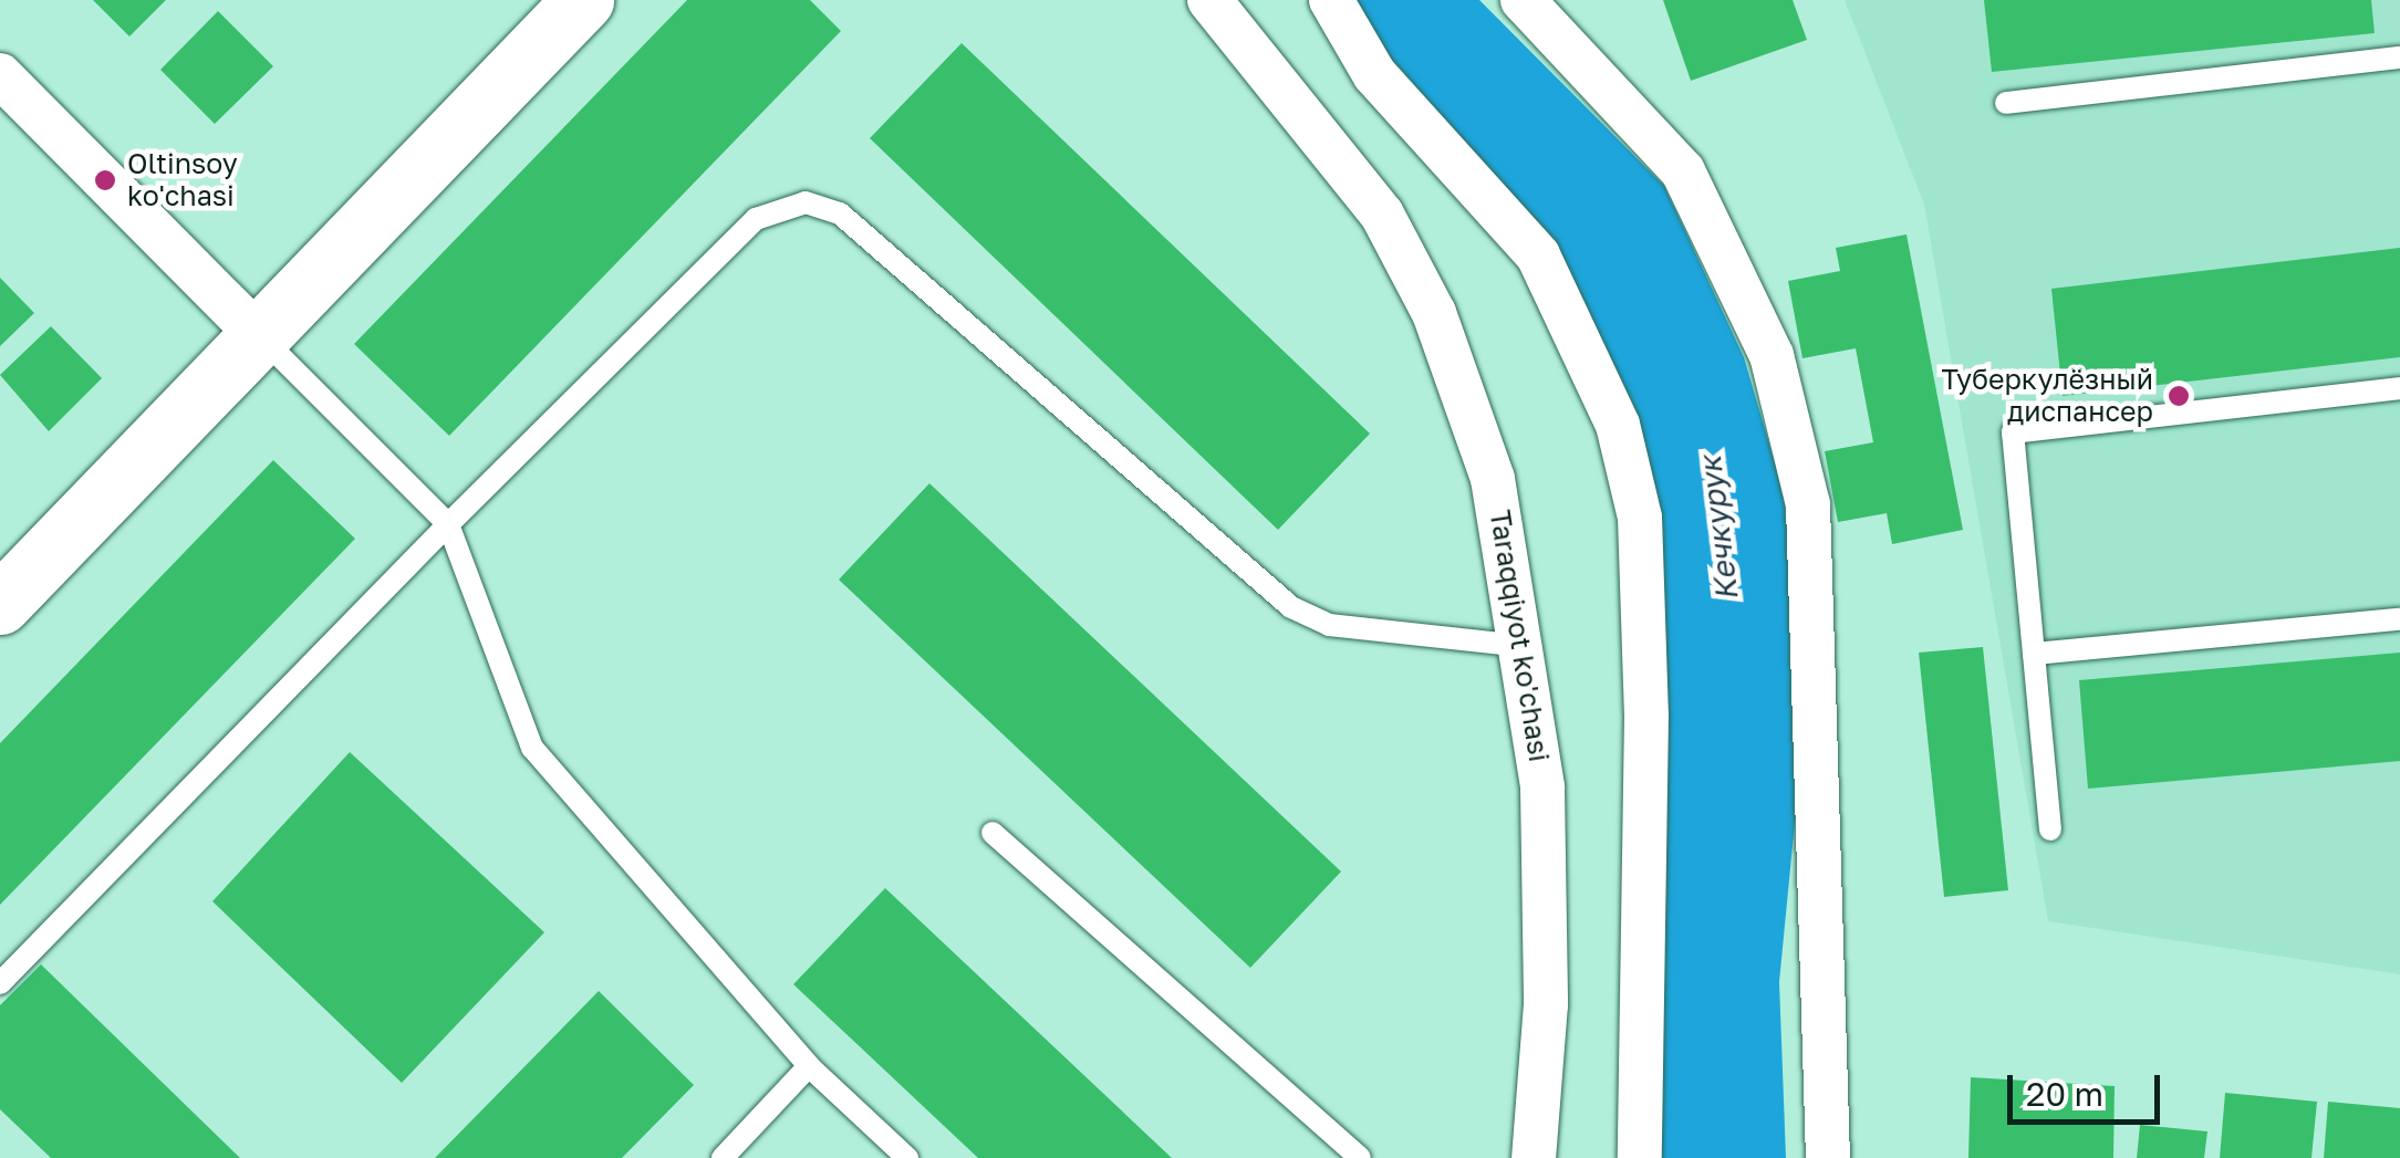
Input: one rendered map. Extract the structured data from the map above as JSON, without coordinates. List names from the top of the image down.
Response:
{
  "streets": {
    "street": ["Taraqqiyot ko'chasi"]
  },
  "water": ["Кечкурук"],
  "places": ["Oltinsoy ko'chasi", "Туберкулёзный диспансер"],
  "scale_bar": "20 m"
}
